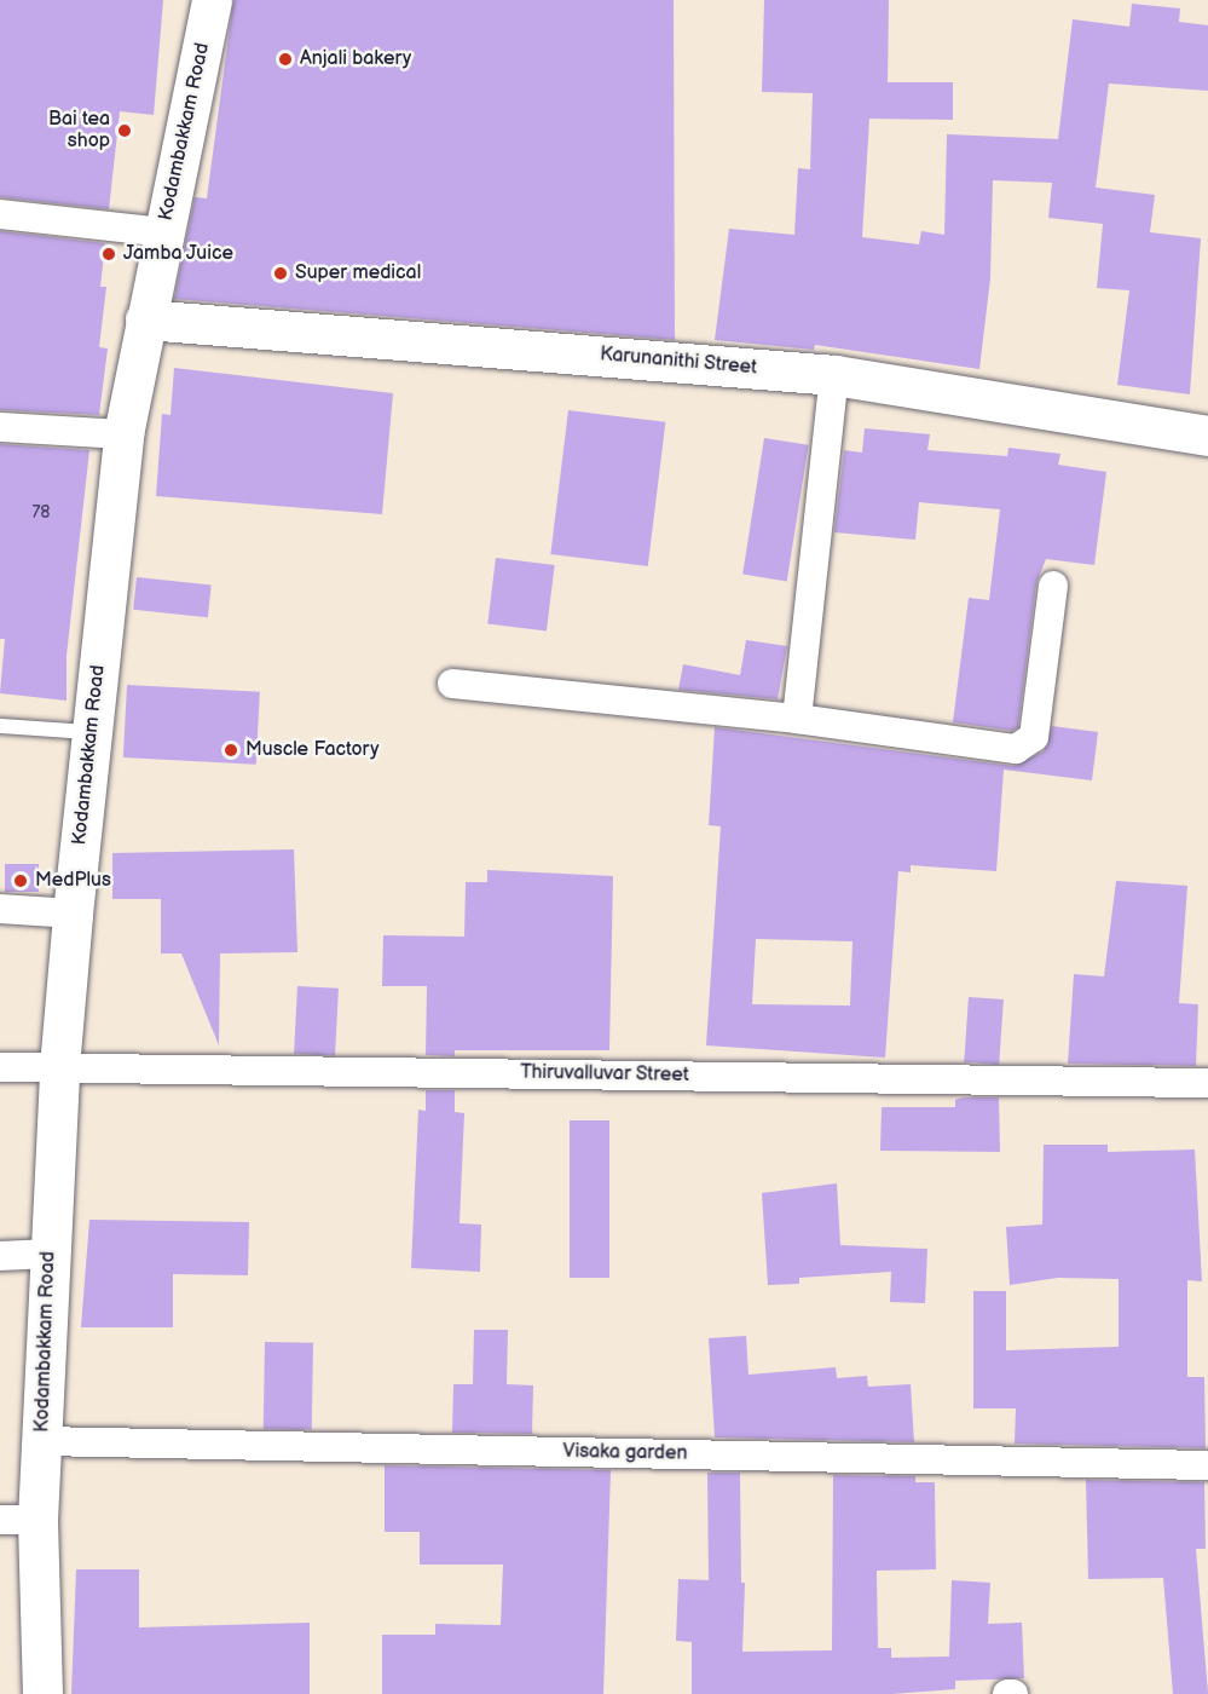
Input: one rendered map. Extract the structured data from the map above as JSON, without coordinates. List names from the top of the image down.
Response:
{
  "streets": {
    "main road": ["Kodambakkam Road", "Karunanithi Street"],
    "street": ["Thiruvalluvar Street", "Visaka garden"]
  },
  "crossings": [
    ["Kodambakkam Road", "Karunanithi Street"],
    ["Kodambakkam Road", "Thiruvalluvar Street"],
    ["Kodambakkam Road", "Visaka garden"]
  ],
  "places": [
    "Anjali bakery",
    "Bai tea shop",
    "Jamba Juice",
    "Super medical",
    "Muscle Factory",
    "MedPlus"
  ],
  "house_numbers": ["78"]
}
